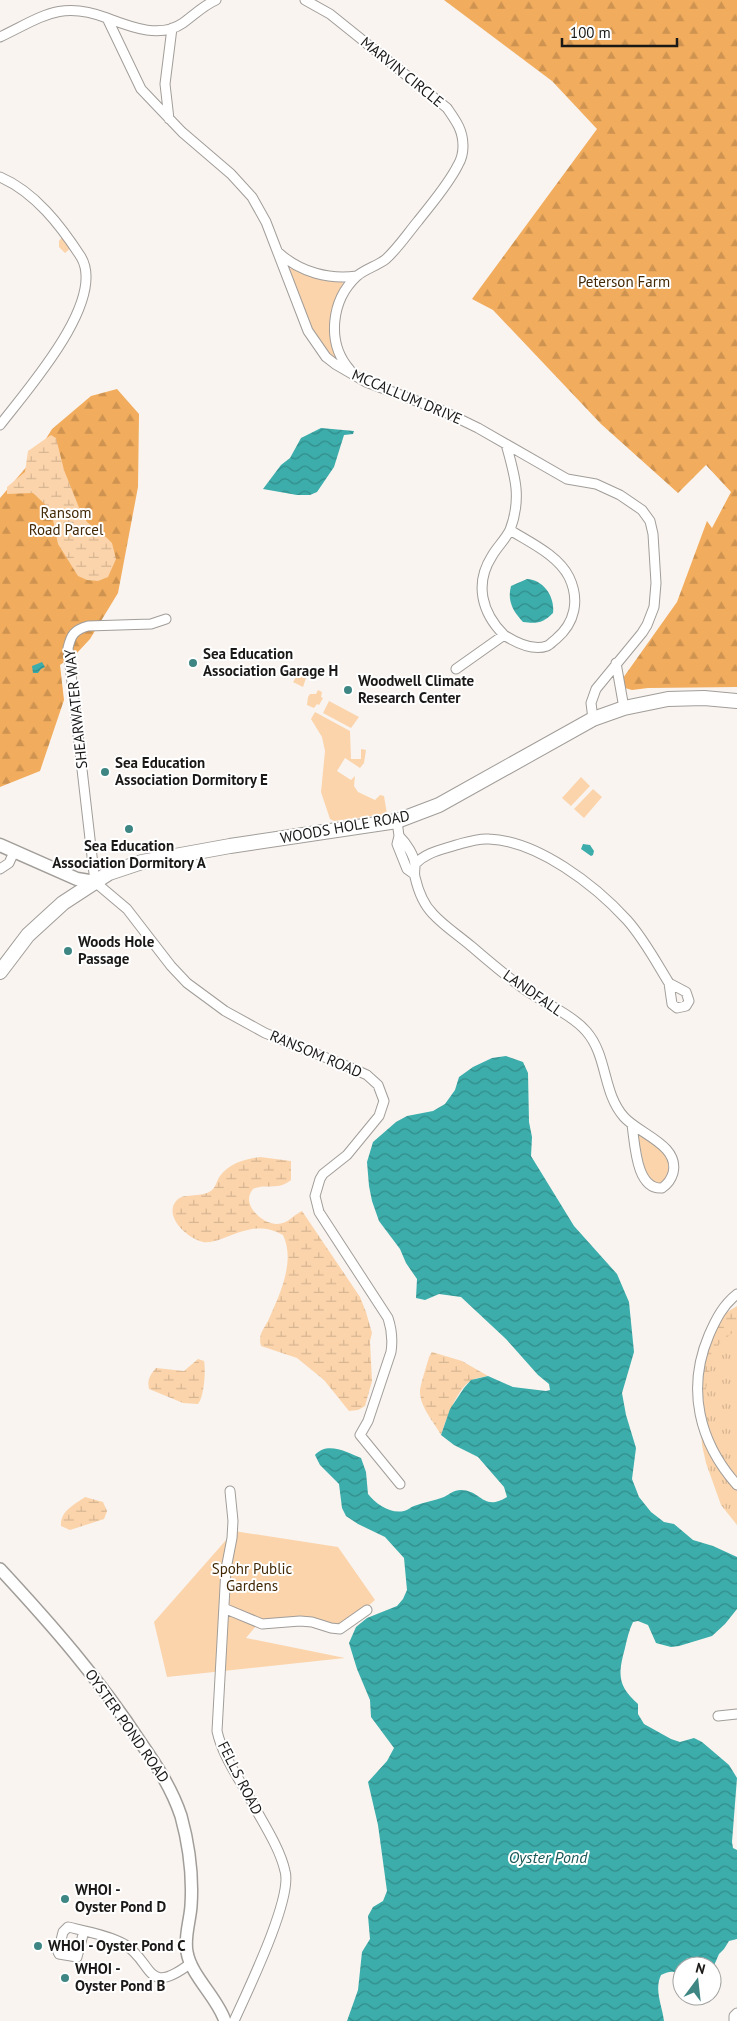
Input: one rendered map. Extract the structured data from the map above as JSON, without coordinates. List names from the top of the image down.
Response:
{
  "streets": {
    "highway": ["WOODS HOLE ROAD"],
    "main road": ["RANSOM ROAD"],
    "street": [
      "MARVIN CIRCLE",
      "MCCALLUM DRIVE",
      "SHEARWATER WAY",
      "LANDFALL",
      "OYSTER POND ROAD",
      "FELLS ROAD"
    ]
  },
  "crossings": [
    ["MARVIN CIRCLE", "MCCALLUM DRIVE"],
    ["MCCALLUM DRIVE", "WOODS HOLE ROAD"],
    ["SHEARWATER WAY", "WOODS HOLE ROAD"],
    ["SHEARWATER WAY", "RANSOM ROAD"],
    ["WOODS HOLE ROAD", "LANDFALL"],
    ["WOODS HOLE ROAD", "RANSOM ROAD"]
  ],
  "water": ["Oyster Pond"],
  "parks": ["Peterson Farm", "Ransom Road Parcel", "Spohr Public Gardens"],
  "places": [
    "Sea Education Association Garage H",
    "Woodwell Climate Research Center",
    "Sea Education Association Dormitory E",
    "Sea Education Association Dormitory A",
    "Woods Hole Passage",
    "WHOI - Oyster Pond D",
    "WHOI - Oyster Pond C",
    "WHOI - Oyster Pond B"
  ],
  "scale_bar": "100 m",
  "north": "top"
}
